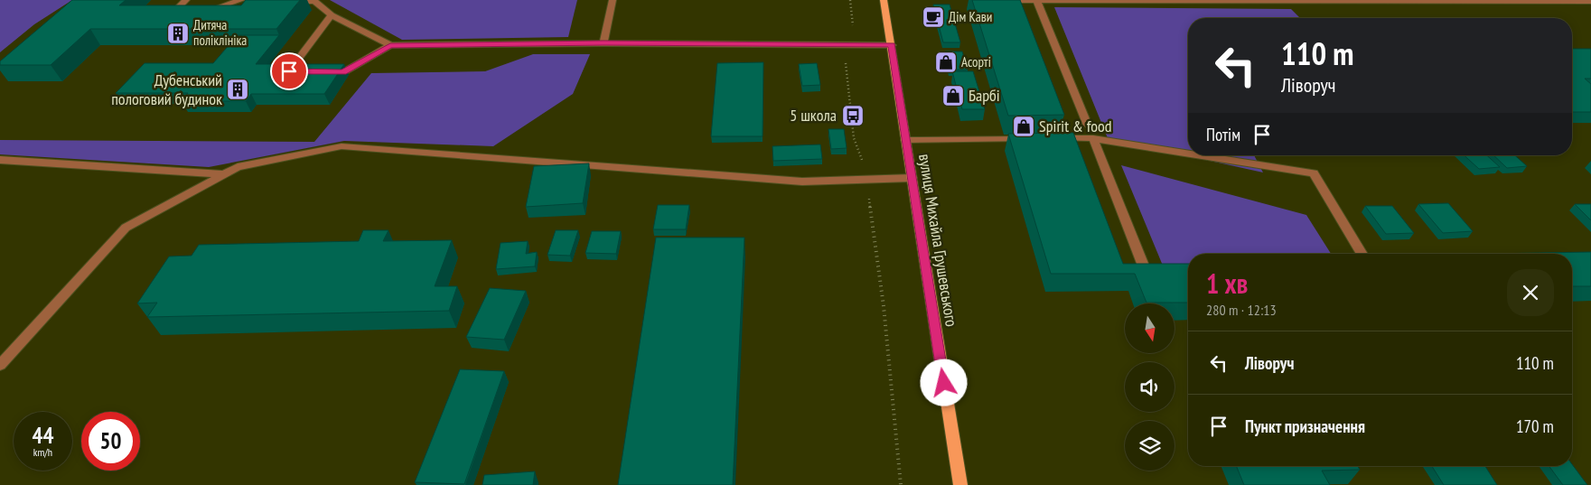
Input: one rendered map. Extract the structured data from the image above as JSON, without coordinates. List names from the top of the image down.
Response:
{
  "streets": {
    "main road": ["вулиця Михайла Грушевського"]
  },
  "places": {
    "cafe": ["Дім Кави"],
    "building": ["Дитяча поліклініка", "Дубенський пологовий будинок"],
    "shop": ["Асорті", "Барбі", "Spirit & food"],
    "bus stop": ["5 школа"]
  },
  "north": "bottom",
  "page": {
    "turn": ["110 m", "Ліворуч"],
    "then": "Потім",
    "heading": ["1 хв", "280 m · 12:13"],
    "list": [
      {
        "name": "Ліворуч",
        "value": "110 m"
      },
      {
        "name": "Пункт призначення",
        "value": "170 m"
      }
    ],
    "speed": "44 km/h",
    "limit": "50"
  }
}
